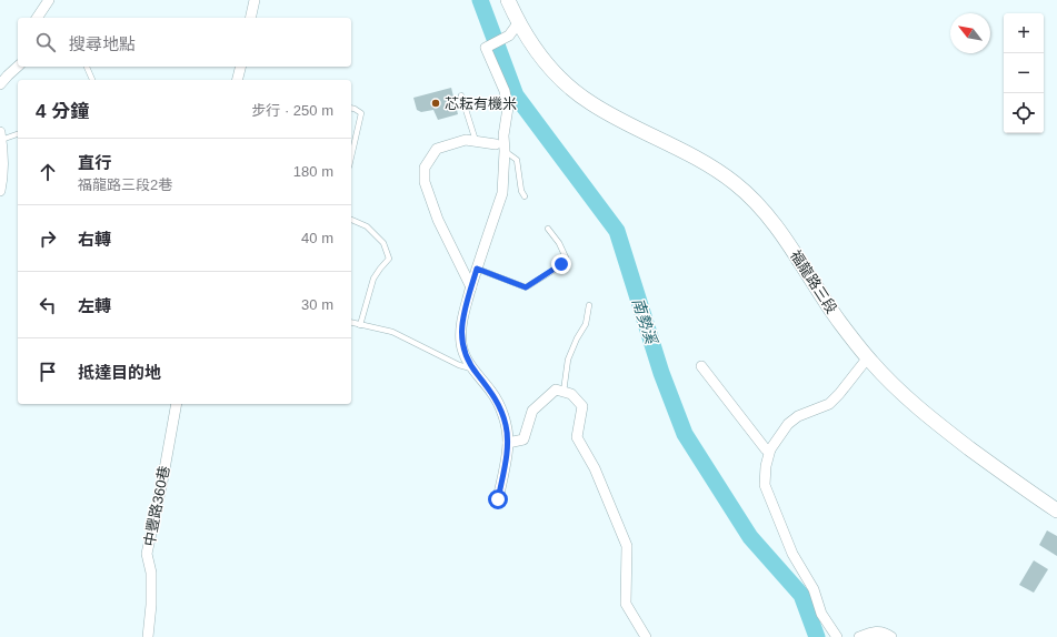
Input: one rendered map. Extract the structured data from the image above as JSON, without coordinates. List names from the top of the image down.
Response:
{
  "streets": {
    "main road": ["福龍路三段"],
    "street": ["中豐路360巷"]
  },
  "water": ["南勢溪"],
  "places": ["芯耘有機米"],
  "north": "top left",
  "page": {
    "map_buttons": ["+", "−"],
    "search": "搜尋地點",
    "heading": ["4 分鐘", "步行 · 250 m"],
    "list": [
      ["直行", "福龍路三段2巷", "180 m"],
      ["右轉", "40 m"],
      ["左轉", "30 m"],
      "抵達目的地"
    ]
  }
}
